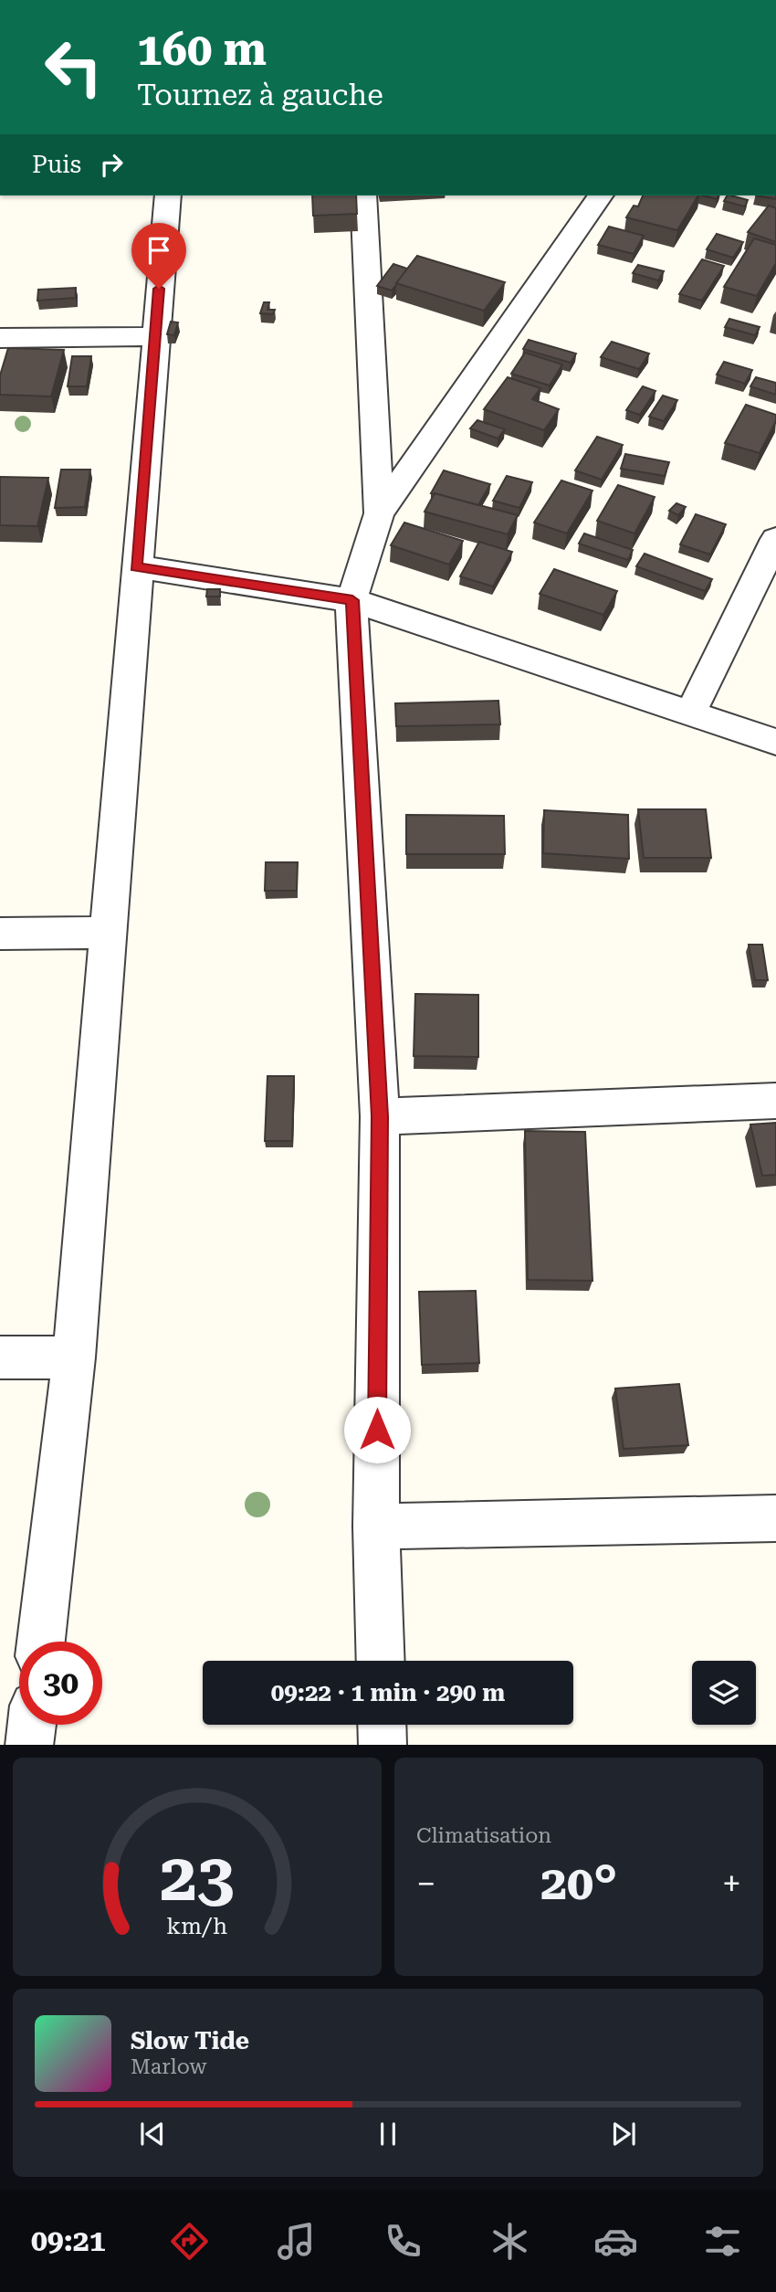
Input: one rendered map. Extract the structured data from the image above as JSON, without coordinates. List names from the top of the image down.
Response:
{
  "page": {
    "turn": ["160 m", "Tournez à gauche"],
    "then": "Puis",
    "limit": "30",
    "trip": "09:22 · 1 min · 290 m",
    "tile": "Climatisation",
    "heat": ["−", "20°", "+"],
    "song": ["Slow Tide", "Marlow"],
    "tabs": "09:21",
    "gauge": ["23", "km/h"]
  }
}
